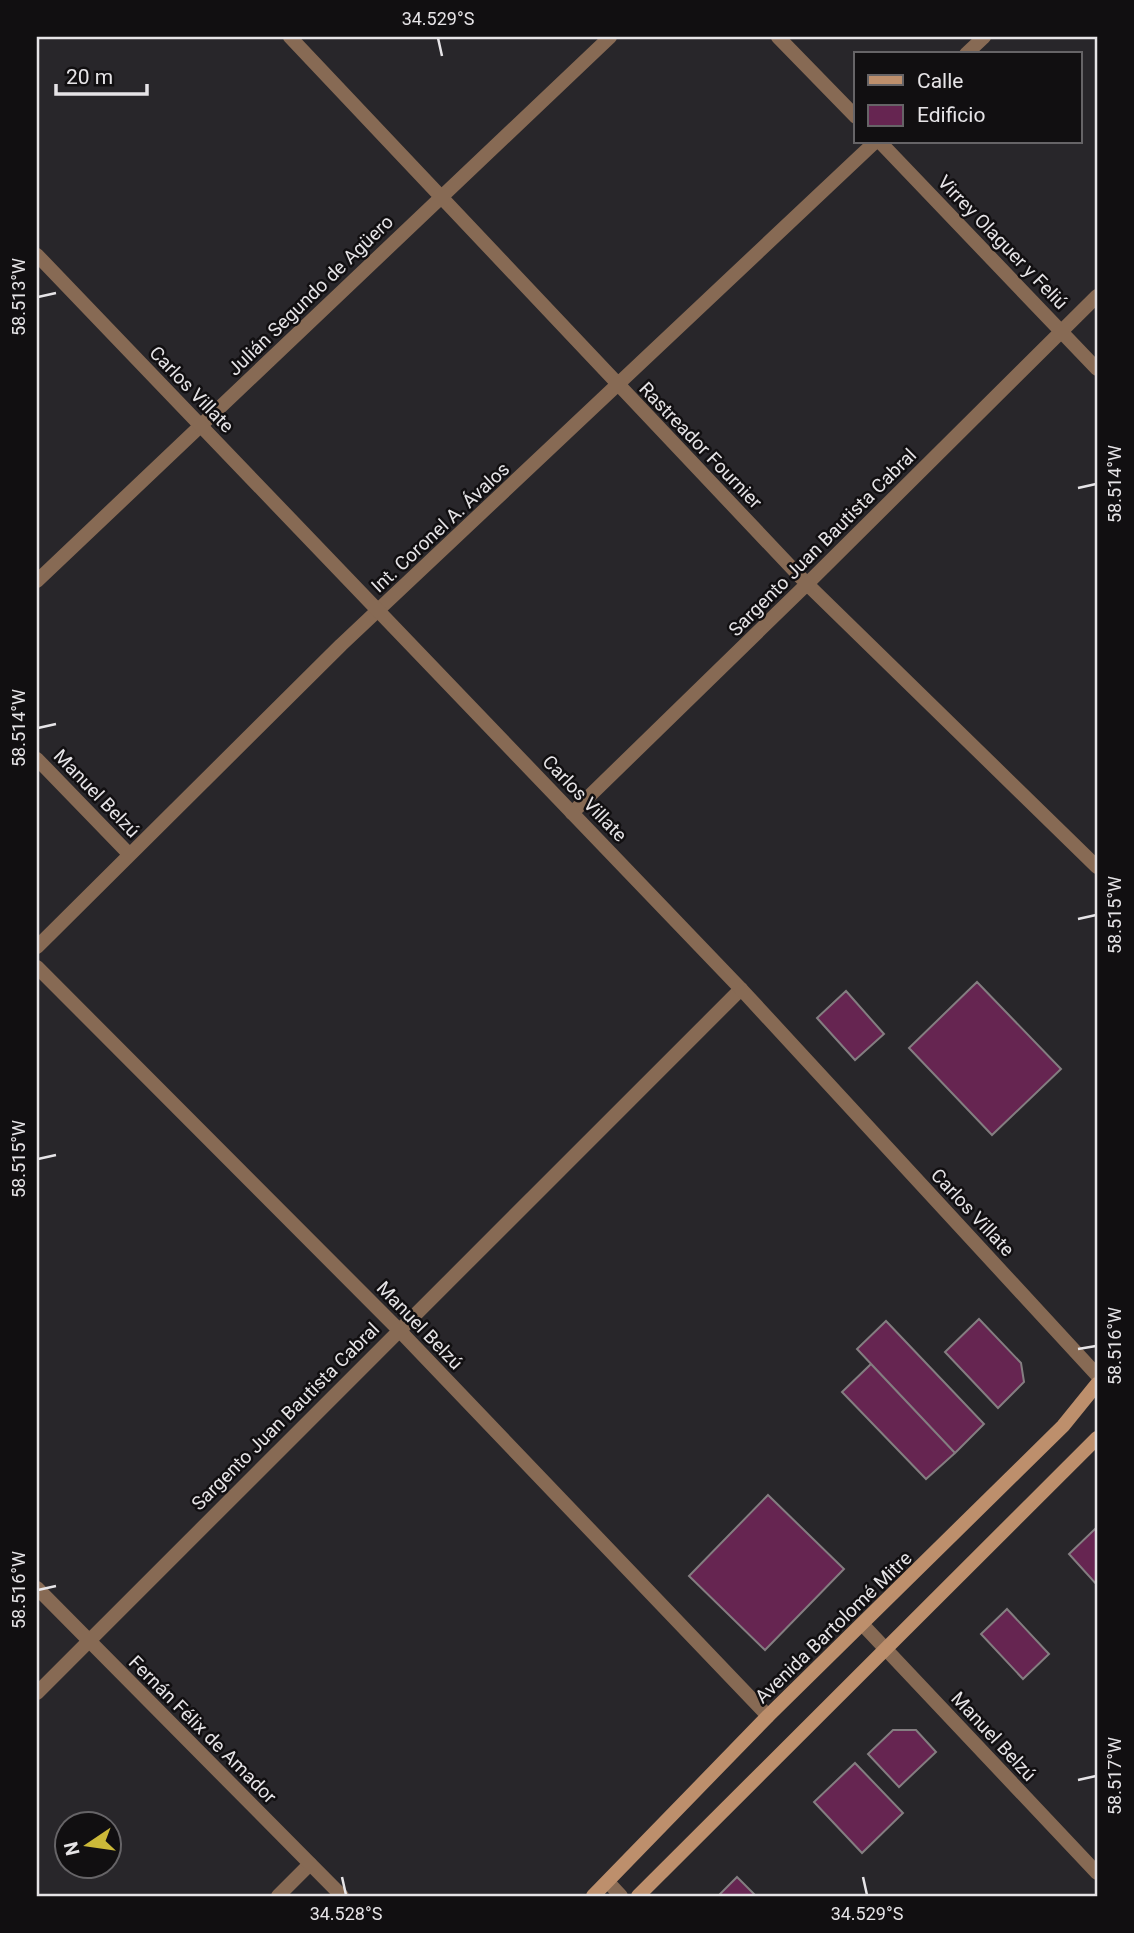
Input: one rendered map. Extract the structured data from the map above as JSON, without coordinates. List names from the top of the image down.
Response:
{
  "streets": {
    "main road": ["Avenida Bartolomé Mitre"],
    "street": [
      "Virrey Olaguer y Feliú",
      "Julián Segundo de Agüero",
      "Carlos Villate",
      "Rastreador Fournier",
      "Int. Coronel A. Ávalos",
      "Sargento Juan Bautista Cabral",
      "Manuel Belzú",
      "Fernán Félix de Amador"
    ]
  },
  "crossings": [
    ["Virrey Olaguer y Feliú", "Sargento Juan Bautista Cabral"],
    ["Julián Segundo de Agüero", "Carlos Villate"],
    ["Julián Segundo de Agüero", "Rastreador Fournier"],
    ["Carlos Villate", "Int. Coronel A. Ávalos"],
    ["Carlos Villate", "Sargento Juan Bautista Cabral"],
    ["Rastreador Fournier", "Int. Coronel A. Ávalos"],
    ["Rastreador Fournier", "Sargento Juan Bautista Cabral"],
    ["Int. Coronel A. Ávalos", "Manuel Belzú"],
    ["Sargento Juan Bautista Cabral", "Manuel Belzú"],
    ["Sargento Juan Bautista Cabral", "Fernán Félix de Amador"],
    ["Manuel Belzú", "Avenida Bartolomé Mitre"]
  ],
  "legend": ["Calle", "Edificio"],
  "scale_bar": "20 m",
  "north": "left",
  "coordinates": [
    "34.529°S",
    "58.513°W",
    "58.514°W",
    "58.515°W",
    "58.516°W",
    "58.517°W",
    "34.528°S"
  ]
}
